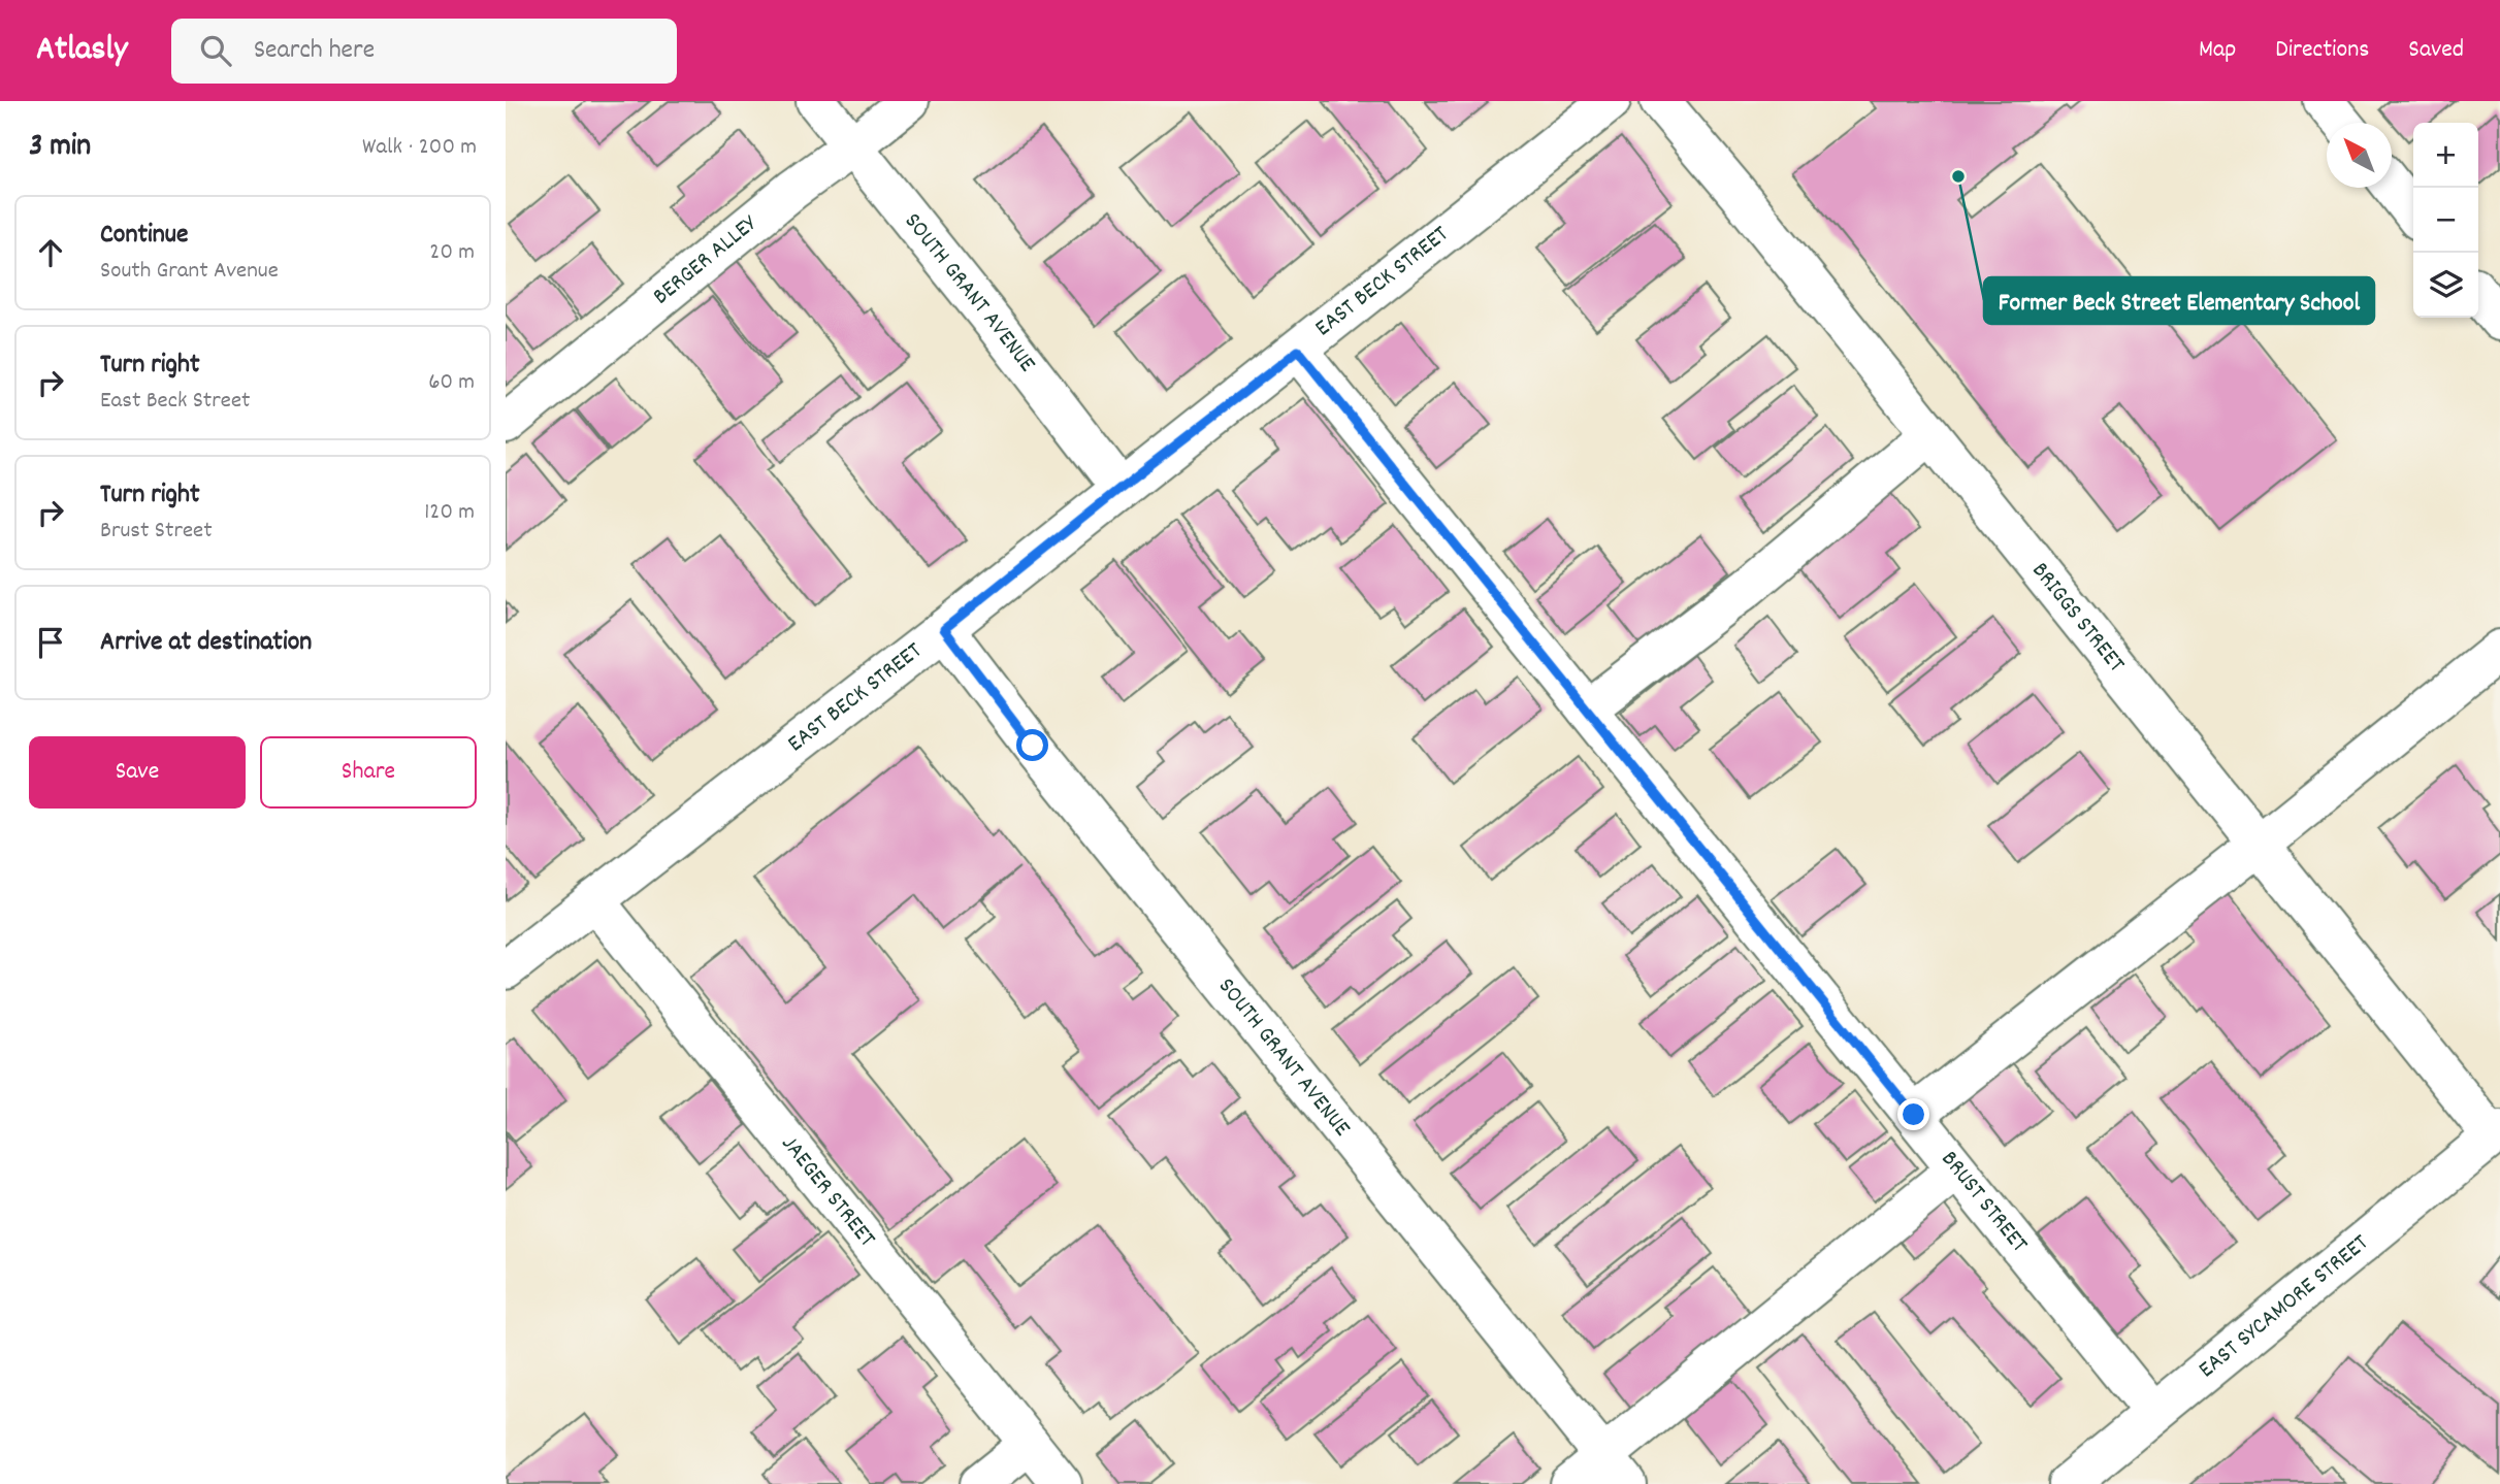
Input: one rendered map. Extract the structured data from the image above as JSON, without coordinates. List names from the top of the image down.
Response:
{
  "streets": {
    "street": [
      "BERGER ALLEY",
      "EAST BECK STREET",
      "SOUTH GRANT AVENUE",
      "BRIGGS STREET",
      "JAEGER STREET",
      "BRUST STREET",
      "EAST SYCAMORE STREET"
    ]
  },
  "crossings": [
    ["BERGER ALLEY", "SOUTH GRANT AVENUE"],
    ["EAST BECK STREET", "SOUTH GRANT AVENUE"],
    ["EAST BECK STREET", "JAEGER STREET"],
    ["EAST BECK STREET", "BRUST STREET"],
    ["BRIGGS STREET", "EAST SYCAMORE STREET"],
    ["BRUST STREET", "EAST SYCAMORE STREET"]
  ],
  "places": ["Former Beck Street Elementary School"],
  "north": "top left",
  "page": {
    "header": "Atlasly",
    "search": "Search here",
    "nav": ["Map", "Directions", "Saved"],
    "heading": ["3 min", "Walk · 200 m"],
    "map_buttons": ["+", "−"],
    "list": [
      ["Continue", "South Grant Avenue", "20 m"],
      ["Turn right", "East Beck Street", "60 m"],
      ["Turn right", "Brust Street", "120 m"],
      "Arrive at destination"
    ],
    "buttons": ["Save", "Share"]
  }
}
